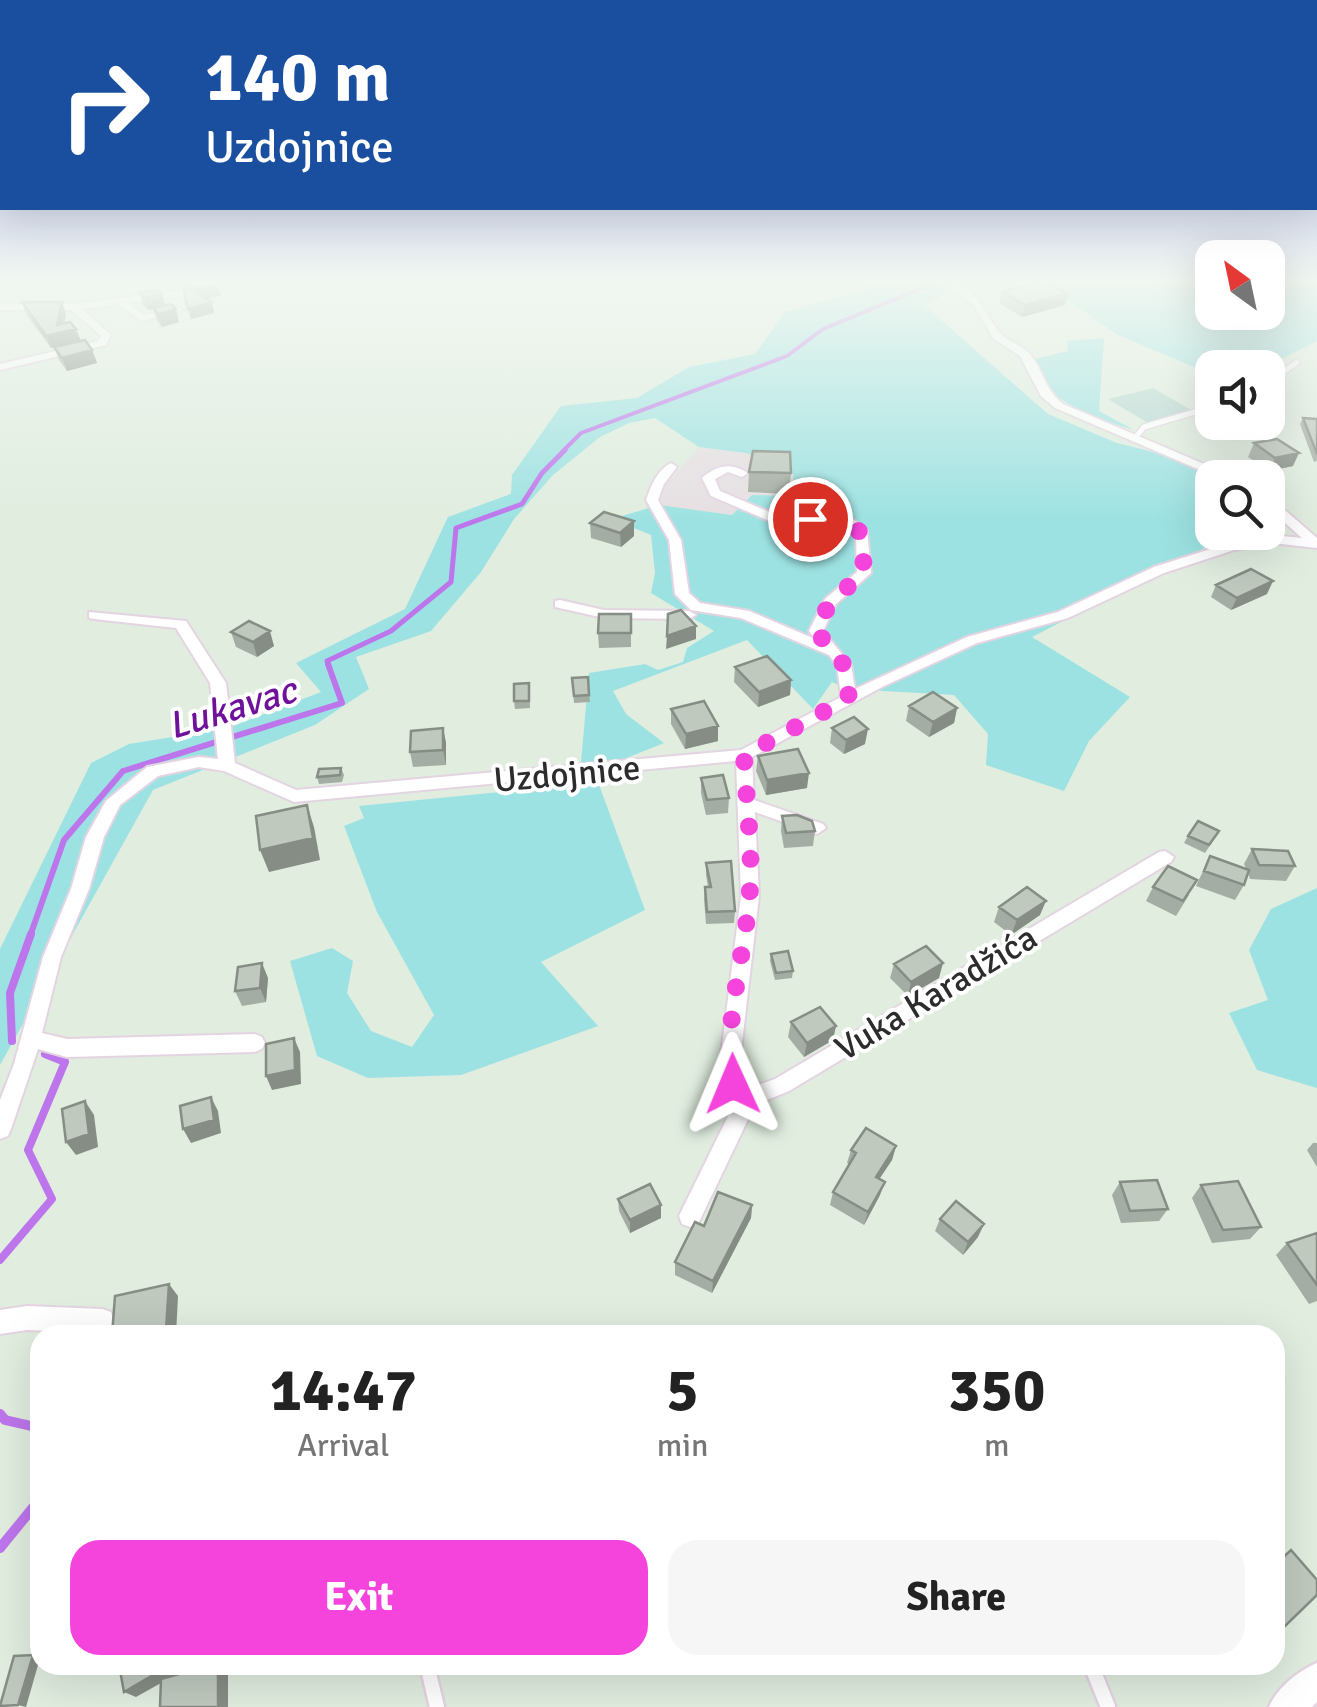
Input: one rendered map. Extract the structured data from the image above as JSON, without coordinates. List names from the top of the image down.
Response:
{
  "streets": {
    "street": ["Uzdojnice", "Vuka Karadžića"]
  },
  "water": ["Lukavac"],
  "north": "top left",
  "page": {
    "turn": ["140 m", "Uzdojnice"],
    "eta": [
      "14:47",
      "Arrival",
      "5",
      "min",
      "350",
      "m"
    ],
    "buttons": ["Exit", "Share"]
  }
}
